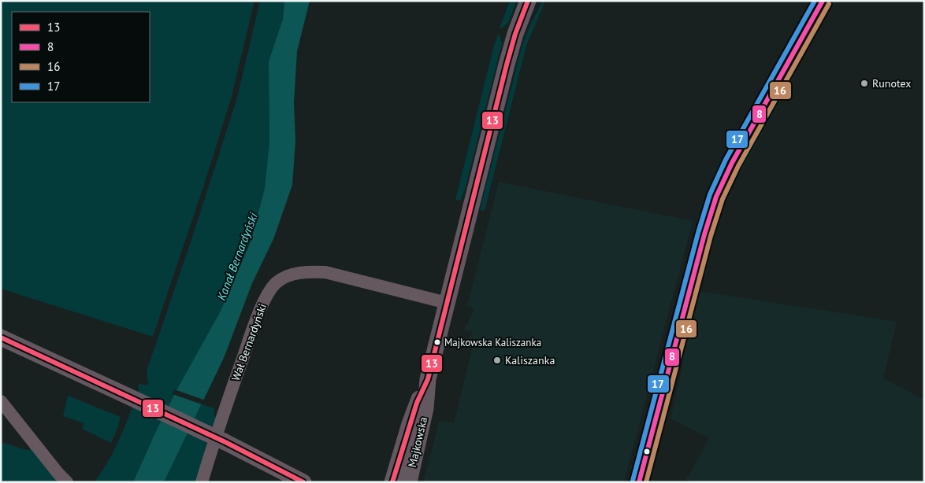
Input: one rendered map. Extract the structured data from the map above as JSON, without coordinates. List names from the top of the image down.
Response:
{
  "streets": {
    "main road": ["Majkowska"],
    "street": ["Wał Bernardyński"]
  },
  "crossings": [
    ["Wał Bernardyński", "Majkowska"]
  ],
  "water": ["Kanał Bernardyński"],
  "places": ["Runotex", "Majkowska Kaliszanka", "Kaliszanka"],
  "lines": [
    "transit line 13",
    "transit line 8",
    "transit line 17",
    "transit line 16"
  ],
  "legend": [
    "13",
    "8",
    "16",
    "17"
  ]
}
